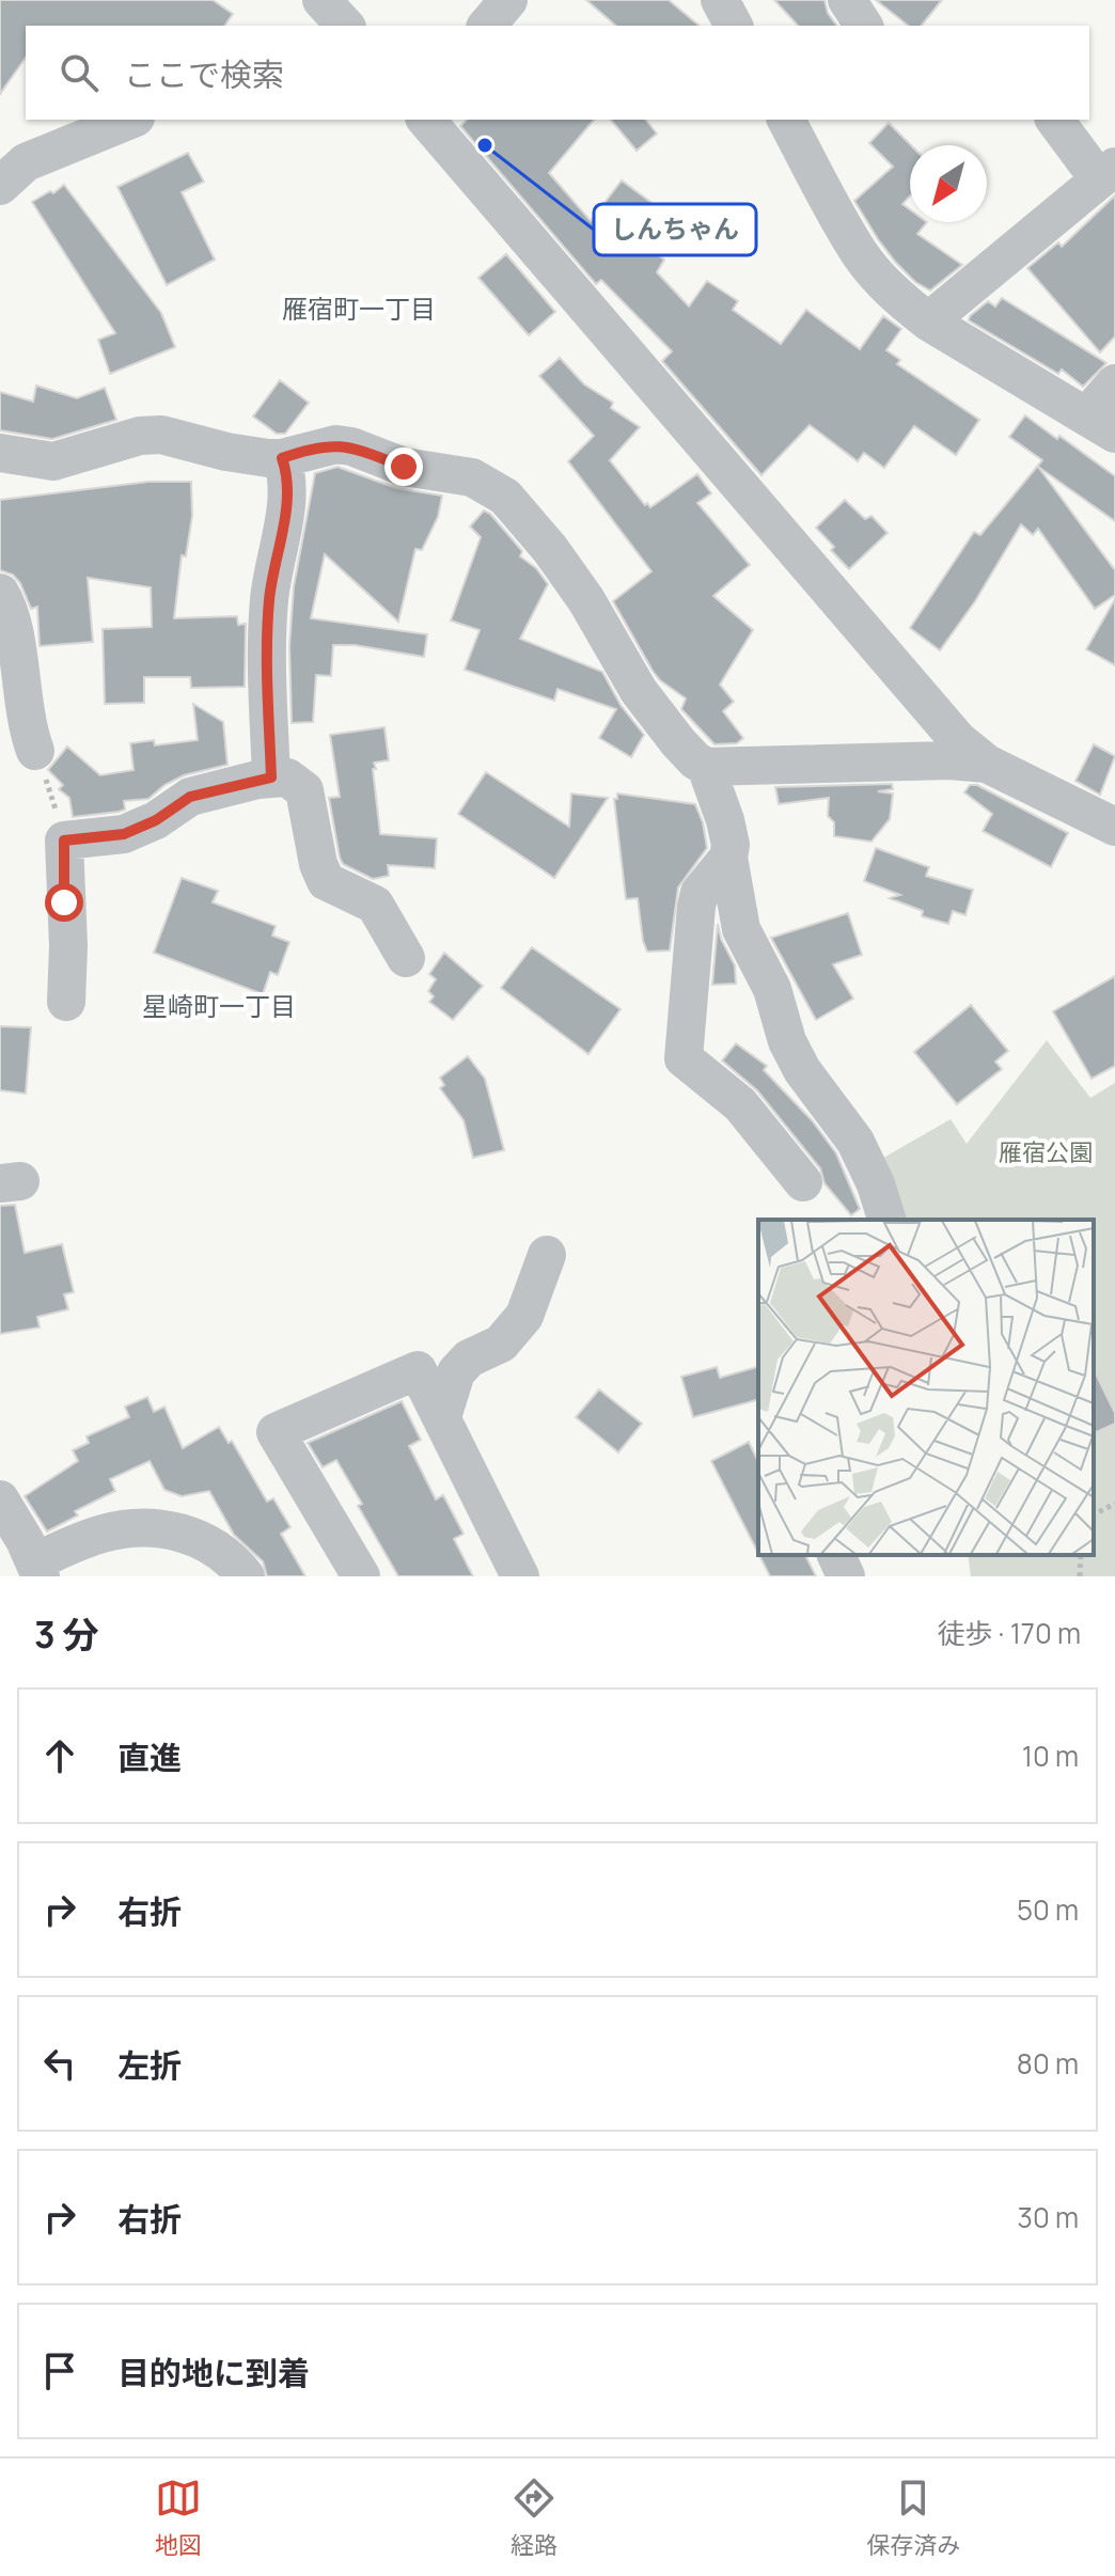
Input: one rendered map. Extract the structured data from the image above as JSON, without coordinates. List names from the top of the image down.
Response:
{
  "districts": ["雁宿町一丁目", "星崎町一丁目"],
  "parks": ["雁宿公園"],
  "places": ["しんちゃん"],
  "north": "bottom left",
  "page": {
    "search": "ここで検索",
    "heading": ["3 分", "徒歩 · 170 m"],
    "list": [
      ["直進", "10 m"],
      ["右折", "50 m"],
      ["左折", "80 m"],
      ["右折", "30 m"],
      "目的地に到着"
    ],
    "nav": ["地図", "経路", "保存済み"]
  }
}
